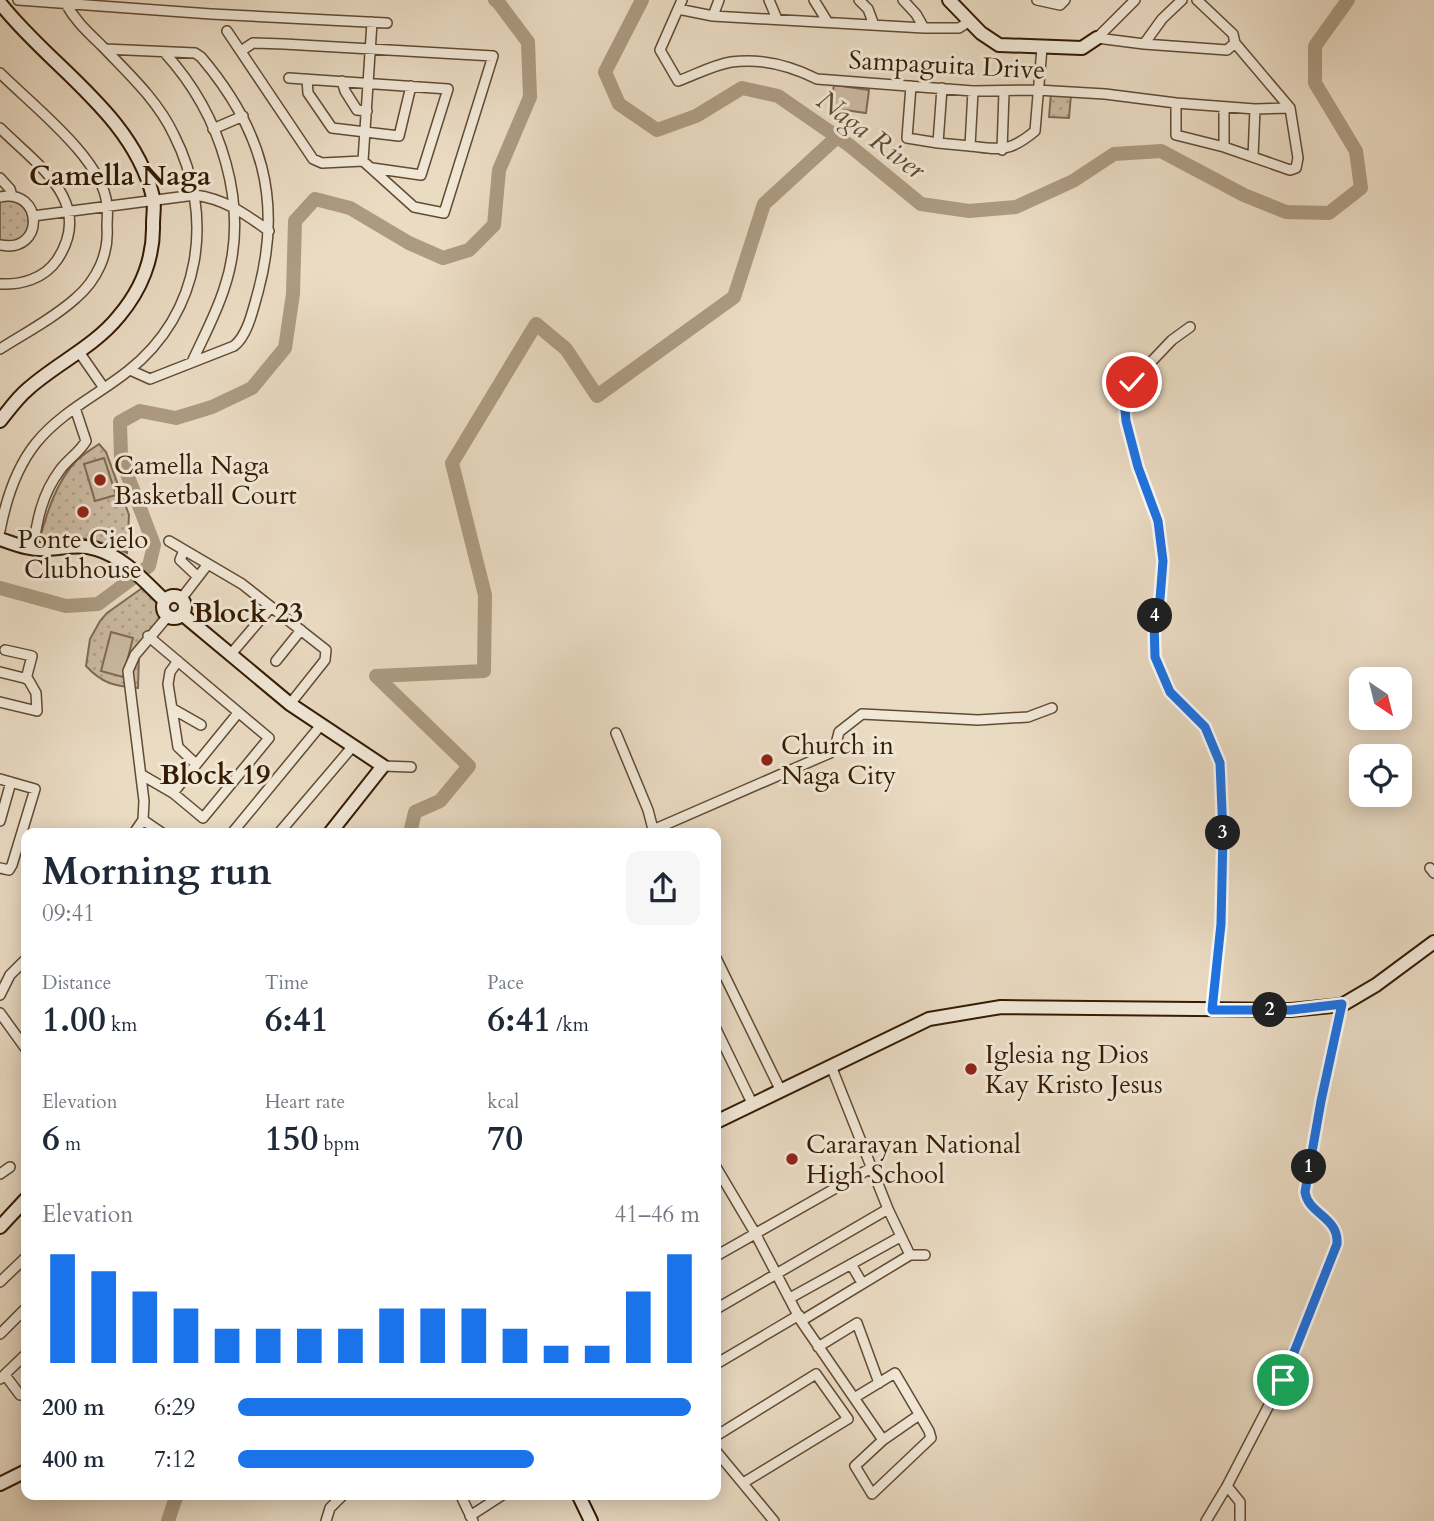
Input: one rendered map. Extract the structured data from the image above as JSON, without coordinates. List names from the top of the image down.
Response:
{
  "streets": {
    "street": ["Sampaguita Drive"]
  },
  "districts": ["Camella Naga", "Block 23", "Block 19"],
  "water": ["Naga River"],
  "places": [
    "Camella Naga Basketball Court",
    "Ponte Cielo Clubhouse",
    "Church in Naga City",
    "Iglesia ng Dios Kay Kristo Jesus",
    "Cararayan National High School"
  ],
  "north": "bottom right",
  "page": {
    "pins": [
      "4",
      "3",
      "2",
      "1"
    ],
    "heading": ["Morning run", "09:41"],
    "stats": [
      ["Distance", "1.00 km"],
      ["Time", "6:41"],
      ["Pace", "6:41 /km"],
      ["Elevation", "6 m"],
      ["Heart rate", "150 bpm"],
      ["kcal", "70"]
    ],
    "chart": ["Elevation", "41–46 m"],
    "list": [
      {
        "name": "200 m",
        "note": "6:29"
      },
      {
        "name": "400 m",
        "note": "7:12"
      }
    ]
  }
}
